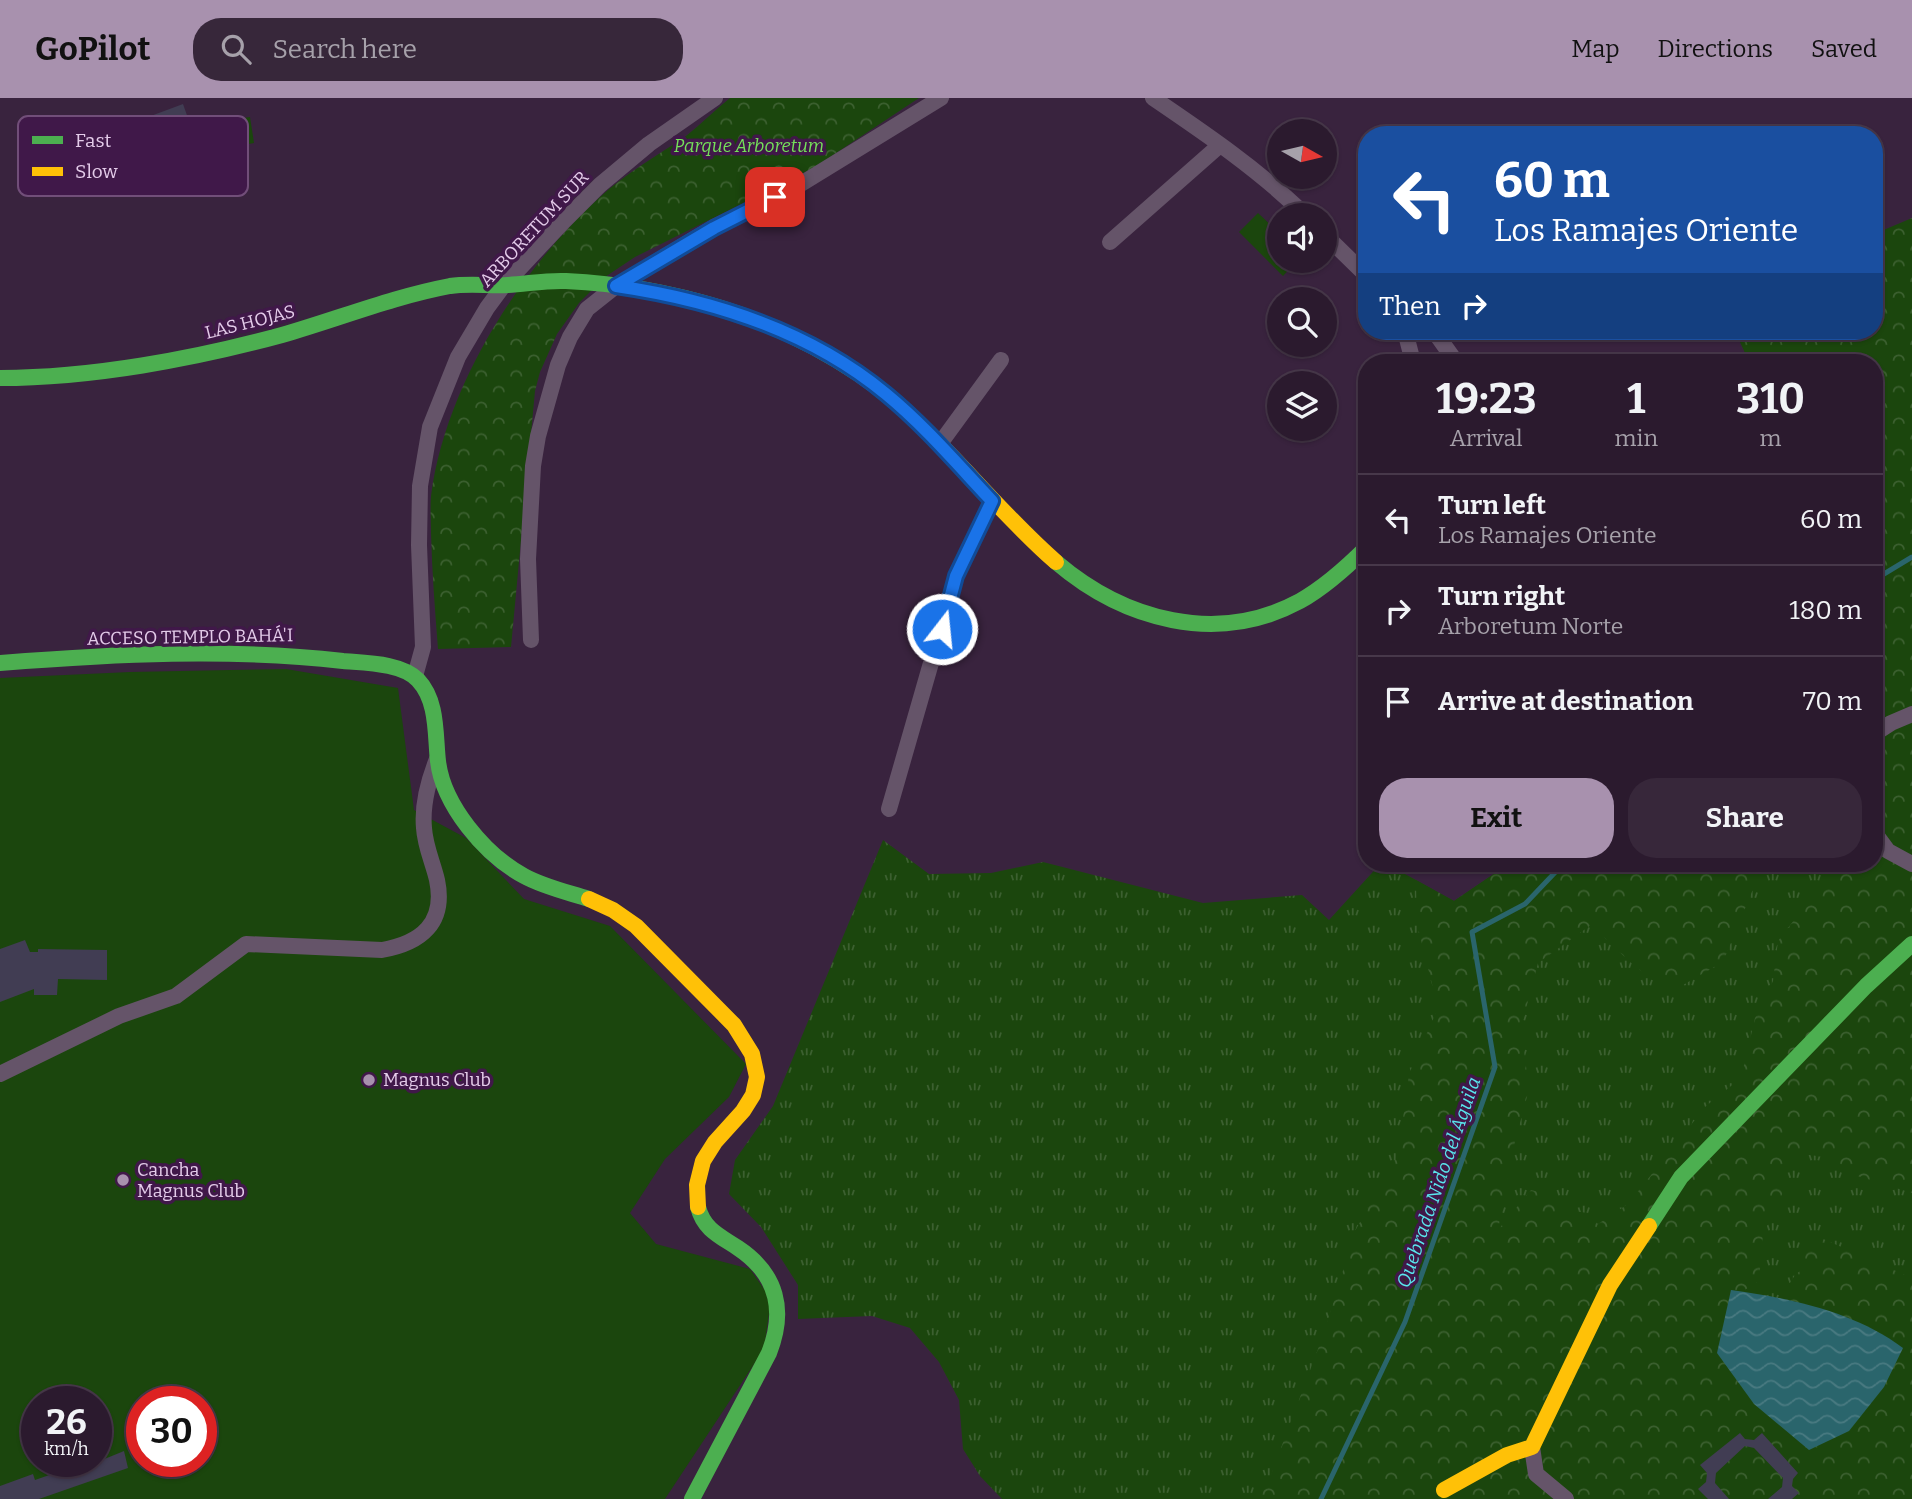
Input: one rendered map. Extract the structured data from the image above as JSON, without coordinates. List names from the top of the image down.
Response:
{
  "streets": {
    "street": ["ARBORETUM SUR", "LAS HOJAS", "ACCESO TEMPLO BAHÁ'I"]
  },
  "crossings": [
    ["ARBORETUM SUR", "LAS HOJAS"],
    ["ARBORETUM SUR", "ACCESO TEMPLO BAHÁ'I"]
  ],
  "water": ["Quebrada Nido del Águila"],
  "parks": ["Parque Arboretum"],
  "places": ["Magnus Club", "Cancha Magnus Club"],
  "legend": ["Fast", "Slow"],
  "north": "right",
  "page": {
    "header": "GoPilot",
    "search": "Search here",
    "nav": ["Map", "Directions", "Saved"],
    "turn": ["60 m", "Los Ramajes Oriente"],
    "then": "Then",
    "eta": [
      "19:23",
      "Arrival",
      "1",
      "min",
      "310",
      "m"
    ],
    "list": [
      {
        "name": "Turn left",
        "note": "Los Ramajes Oriente",
        "value": "60 m"
      },
      {
        "name": "Turn right",
        "note": "Arboretum Norte",
        "value": "180 m"
      },
      {
        "name": "Arrive at destination",
        "value": "70 m"
      }
    ],
    "buttons": ["Exit", "Share"],
    "speed": "26 km/h",
    "limit": "30"
  }
}
